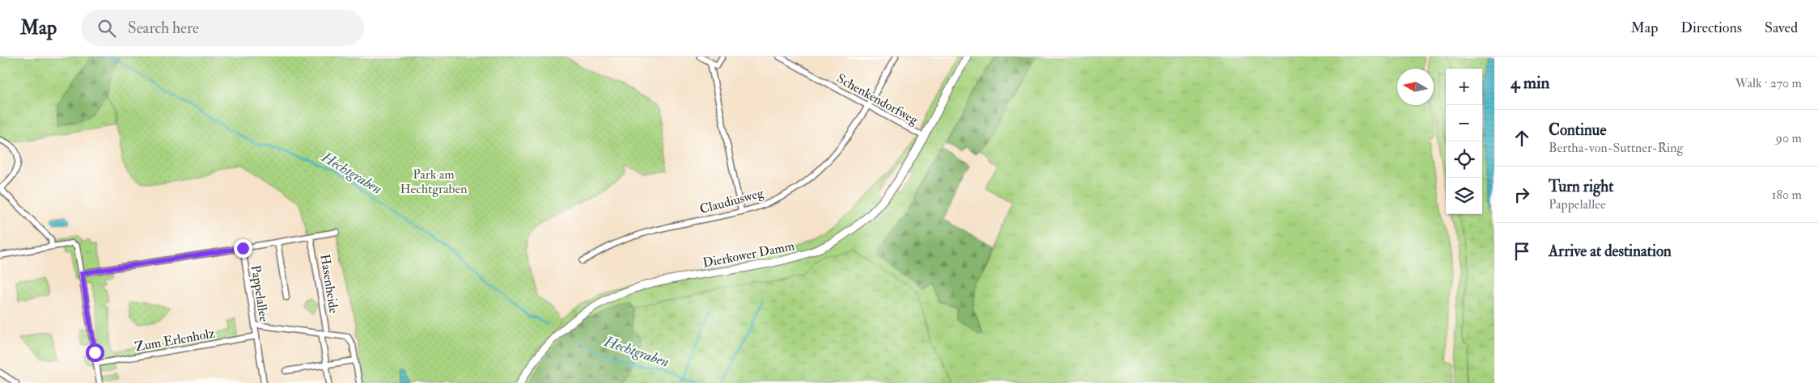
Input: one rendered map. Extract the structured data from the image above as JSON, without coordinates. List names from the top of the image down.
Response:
{
  "streets": {
    "street": [
      "Schenkendorfweg",
      "Claudiusweg",
      "Dierkower Damm",
      "Hasenheide",
      "Pappelallee",
      "Zum Erlenholz"
    ]
  },
  "crossings": [
    ["Schenkendorfweg", "Claudiusweg"],
    ["Schenkendorfweg", "Dierkower Damm"],
    ["Pappelallee", "Zum Erlenholz"]
  ],
  "water": ["Hechtgraben"],
  "parks": ["Park am Hechtgraben"],
  "north": "left",
  "page": {
    "header": "Map",
    "search": "Search here",
    "nav": ["Map", "Directions", "Saved"],
    "heading": ["4 min", "Walk · 270 m"],
    "map_buttons": ["+", "−"],
    "list": [
      ["Continue", "Bertha-von-Suttner-Ring", "90 m"],
      ["Turn right", "Pappelallee", "180 m"],
      "Arrive at destination"
    ]
  }
}
